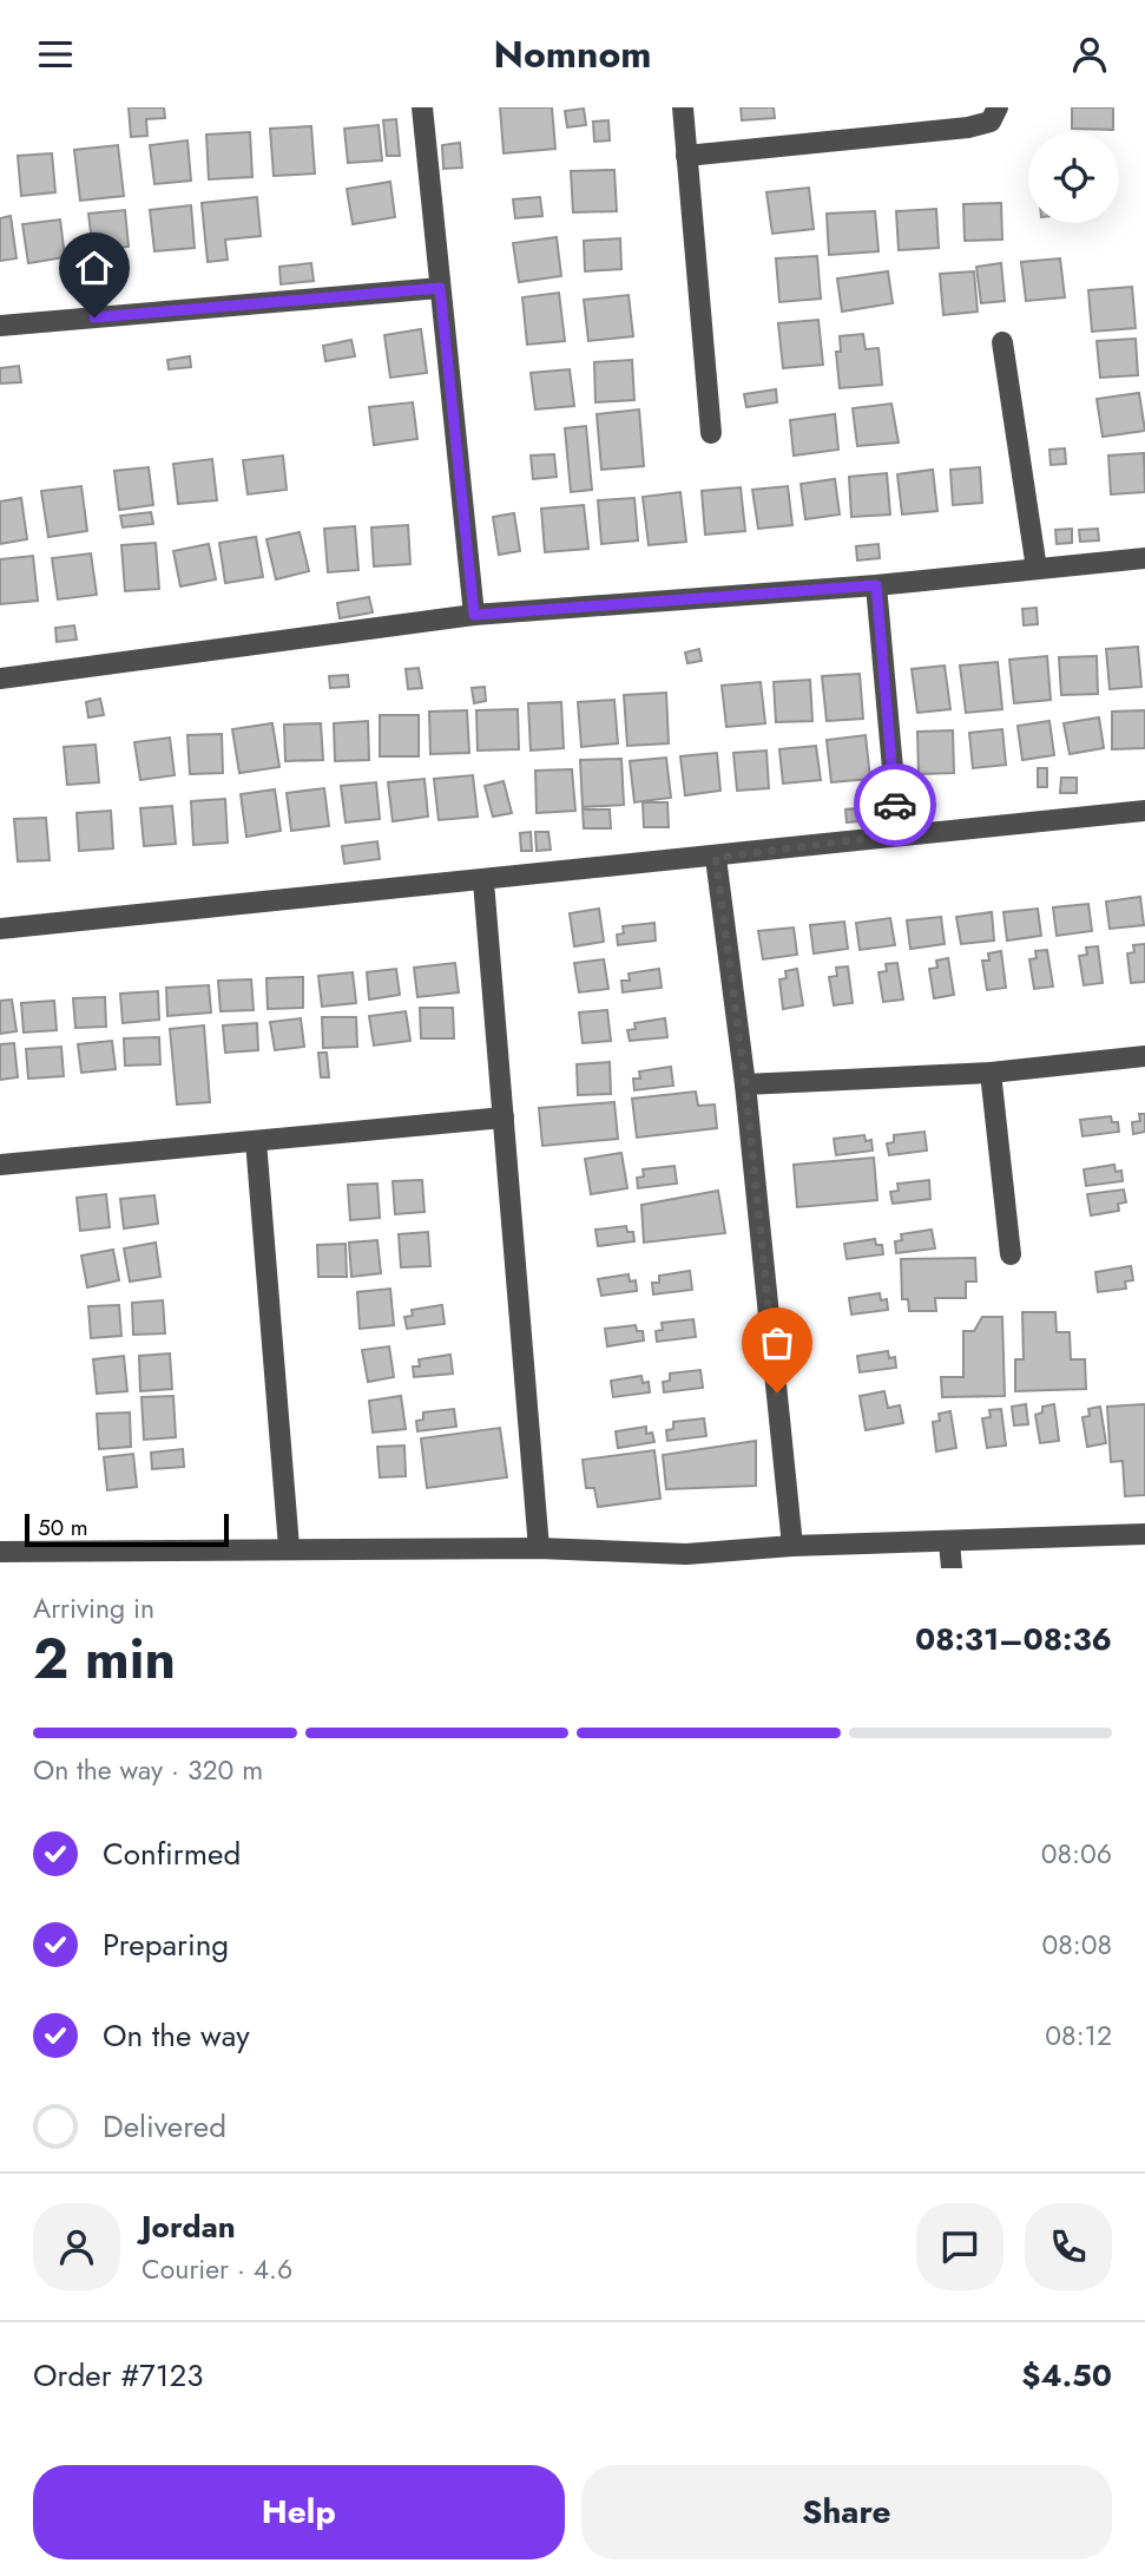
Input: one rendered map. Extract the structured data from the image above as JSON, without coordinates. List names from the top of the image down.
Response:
{
  "scale_bar": "50 m",
  "page": {
    "header": "Nomnom",
    "scale": "50 m",
    "heading": ["2 min", "Arriving in", "08:31–08:36"],
    "panel": [
      "Jordan",
      "Courier · 4.6",
      "Order #7123",
      "$4.50"
    ],
    "bar": "On the way · 320 m",
    "list": [
      ["Confirmed", "08:06"],
      ["Preparing", "08:08"],
      ["On the way", "08:12"],
      "Delivered"
    ],
    "buttons": ["Help", "Share"]
  }
}
